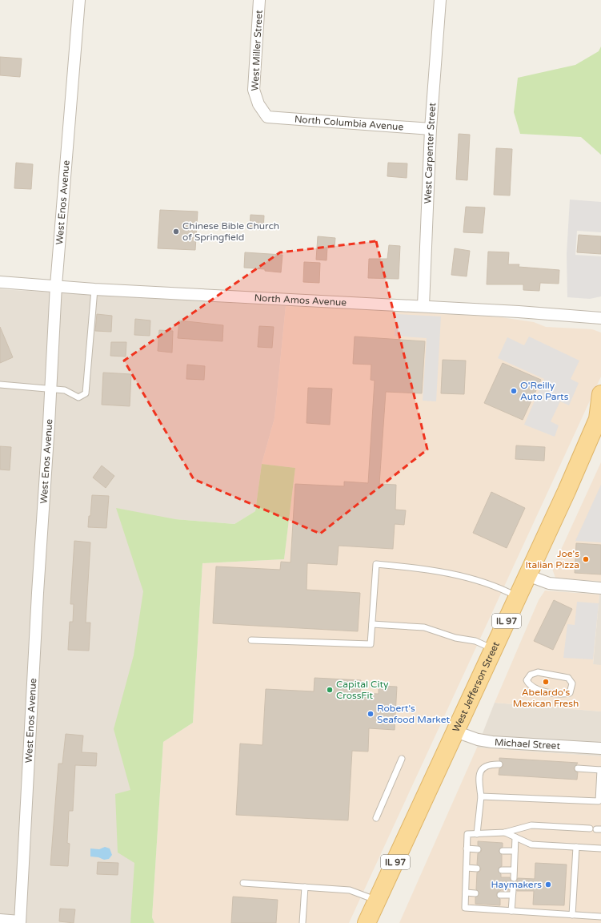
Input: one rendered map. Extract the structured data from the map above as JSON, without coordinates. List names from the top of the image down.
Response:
{
  "streets": {
    "main road": ["IL 97", "West Jefferson Street"],
    "street": [
      "West Miller Street",
      "North Columbia Avenue",
      "West Carpenter Street",
      "West Enos Avenue",
      "North Amos Avenue",
      "Michael Street"
    ]
  },
  "crossings": [
    ["West Miller Street", "North Columbia Avenue"],
    ["North Columbia Avenue", "West Carpenter Street"],
    ["West Carpenter Street", "North Amos Avenue"],
    ["West Enos Avenue", "North Amos Avenue"],
    ["West Jefferson Street", "Michael Street"]
  ],
  "places": [
    "Chinese Bible Church of Springfield",
    "O'Reilly Auto Parts",
    "Joe's Italian Pizza",
    "Abelardo's Mexican Fresh",
    "Capital City CrossFit",
    "Robert's Seafood Market",
    "Haymakers"
  ]
}
